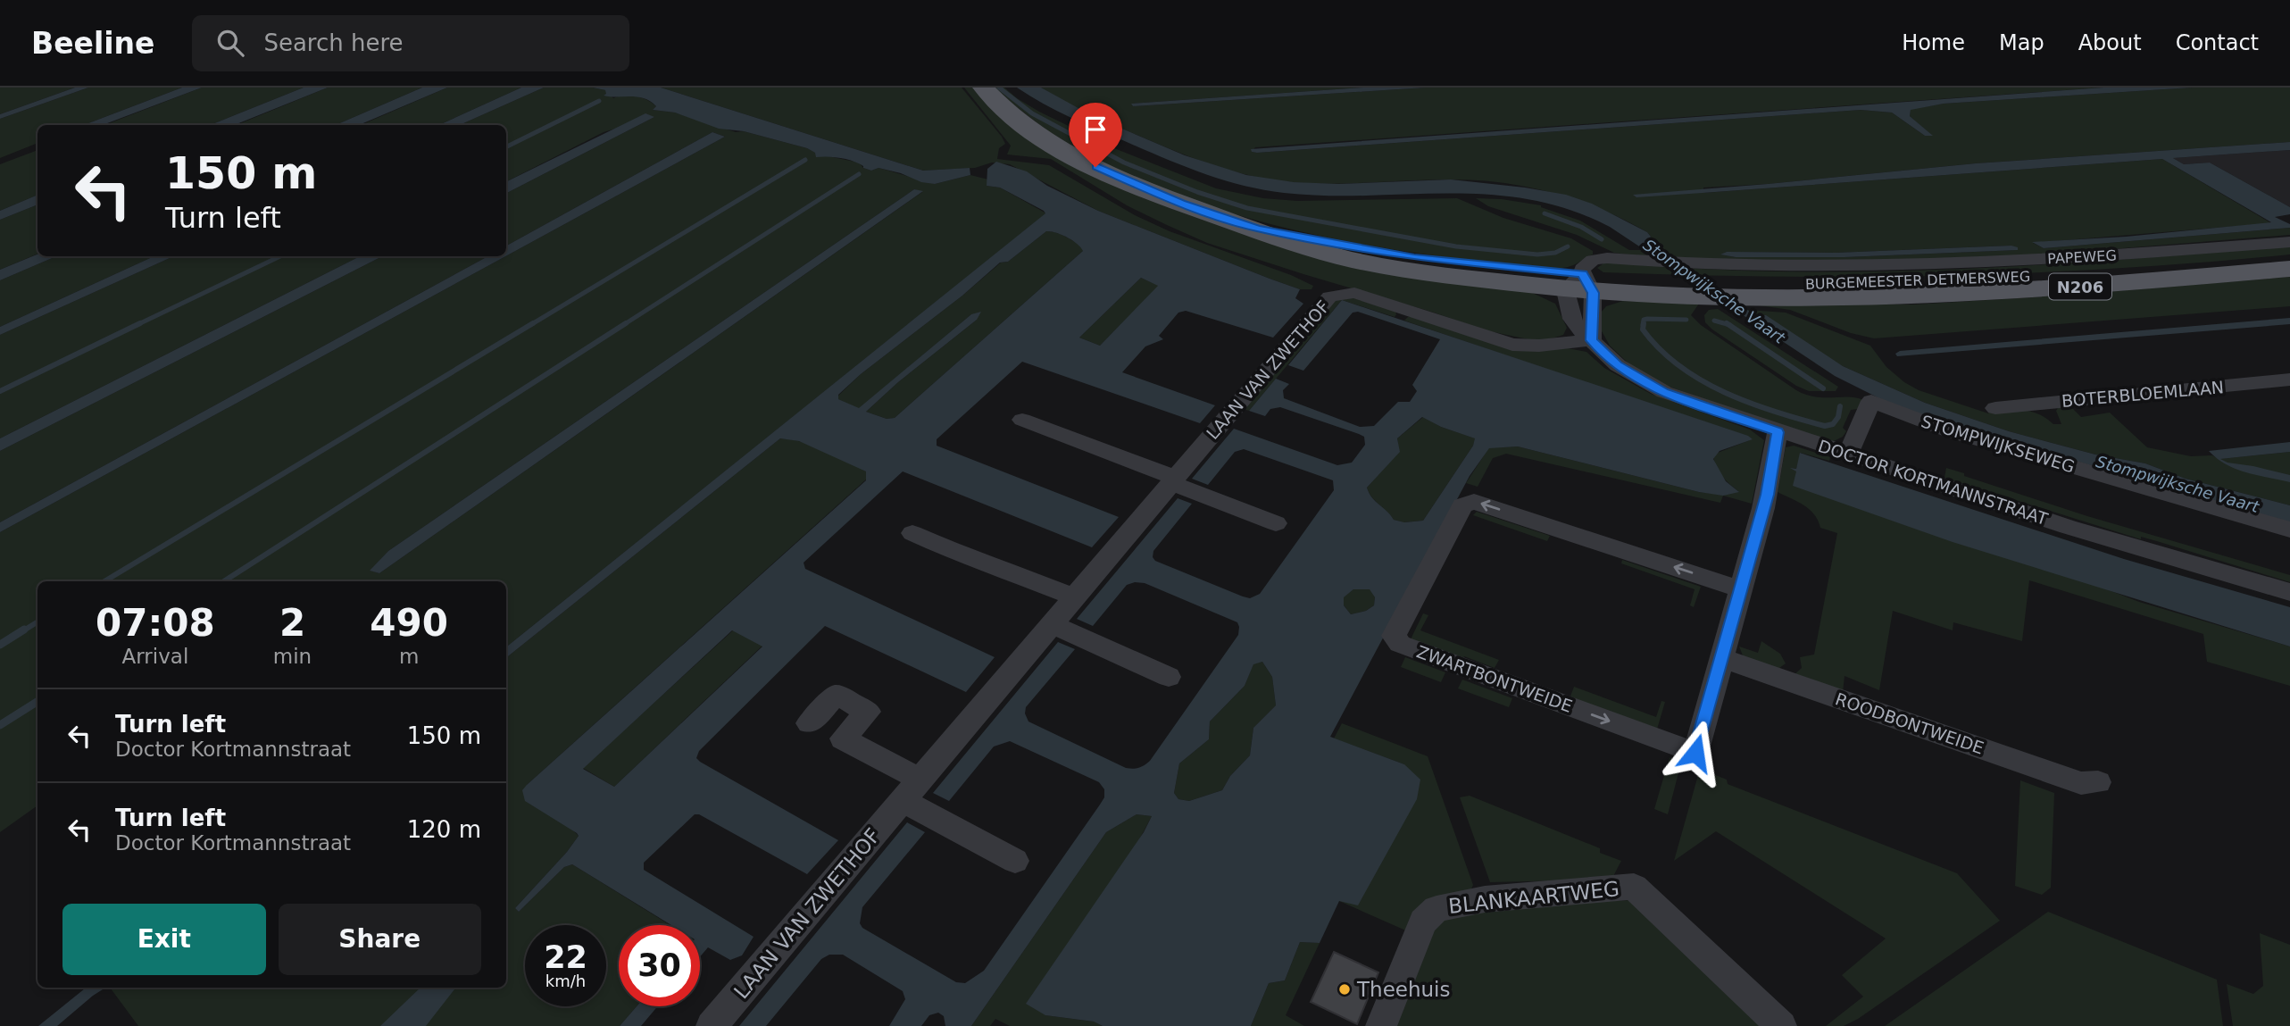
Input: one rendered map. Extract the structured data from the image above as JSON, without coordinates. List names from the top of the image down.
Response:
{
  "streets": {
    "main road": ["BURGEMEESTER DETMERSWEG", "N206"],
    "street": [
      "PAPEWEG",
      "LAAN VAN ZWETHOF",
      "BOTERBLOEMLAAN",
      "STOMPWIJKSEWEG",
      "DOCTOR KORTMANNSTRAAT",
      "ZWARTBONTWEIDE",
      "ROODBONTWEIDE",
      "BLANKAARTWEG"
    ]
  },
  "crossings": [
    ["PAPEWEG", "BURGEMEESTER DETMERSWEG"],
    ["PAPEWEG", "N206"],
    ["PAPEWEG", "DOCTOR KORTMANNSTRAAT"],
    ["BURGEMEESTER DETMERSWEG", "N206"],
    ["BURGEMEESTER DETMERSWEG", "DOCTOR KORTMANNSTRAAT"],
    ["N206", "DOCTOR KORTMANNSTRAAT"],
    ["LAAN VAN ZWETHOF", "DOCTOR KORTMANNSTRAAT"],
    ["STOMPWIJKSEWEG", "DOCTOR KORTMANNSTRAAT"],
    ["ZWARTBONTWEIDE", "ROODBONTWEIDE"]
  ],
  "water": ["Stompwijksche Vaart"],
  "places": ["Theehuis"],
  "page": {
    "header": "Beeline",
    "search": "Search here",
    "nav": [
      "Home",
      "Map",
      "About",
      "Contact"
    ],
    "turn": ["150 m", "Turn left"],
    "eta": [
      "07:08",
      "Arrival",
      "2",
      "min",
      "490",
      "m"
    ],
    "list": [
      {
        "name": "Turn left",
        "note": "Doctor Kortmannstraat",
        "value": "150 m"
      },
      {
        "name": "Turn left",
        "note": "Doctor Kortmannstraat",
        "value": "120 m"
      }
    ],
    "buttons": ["Exit", "Share"],
    "speed": "22 km/h",
    "limit": "30"
  }
}
